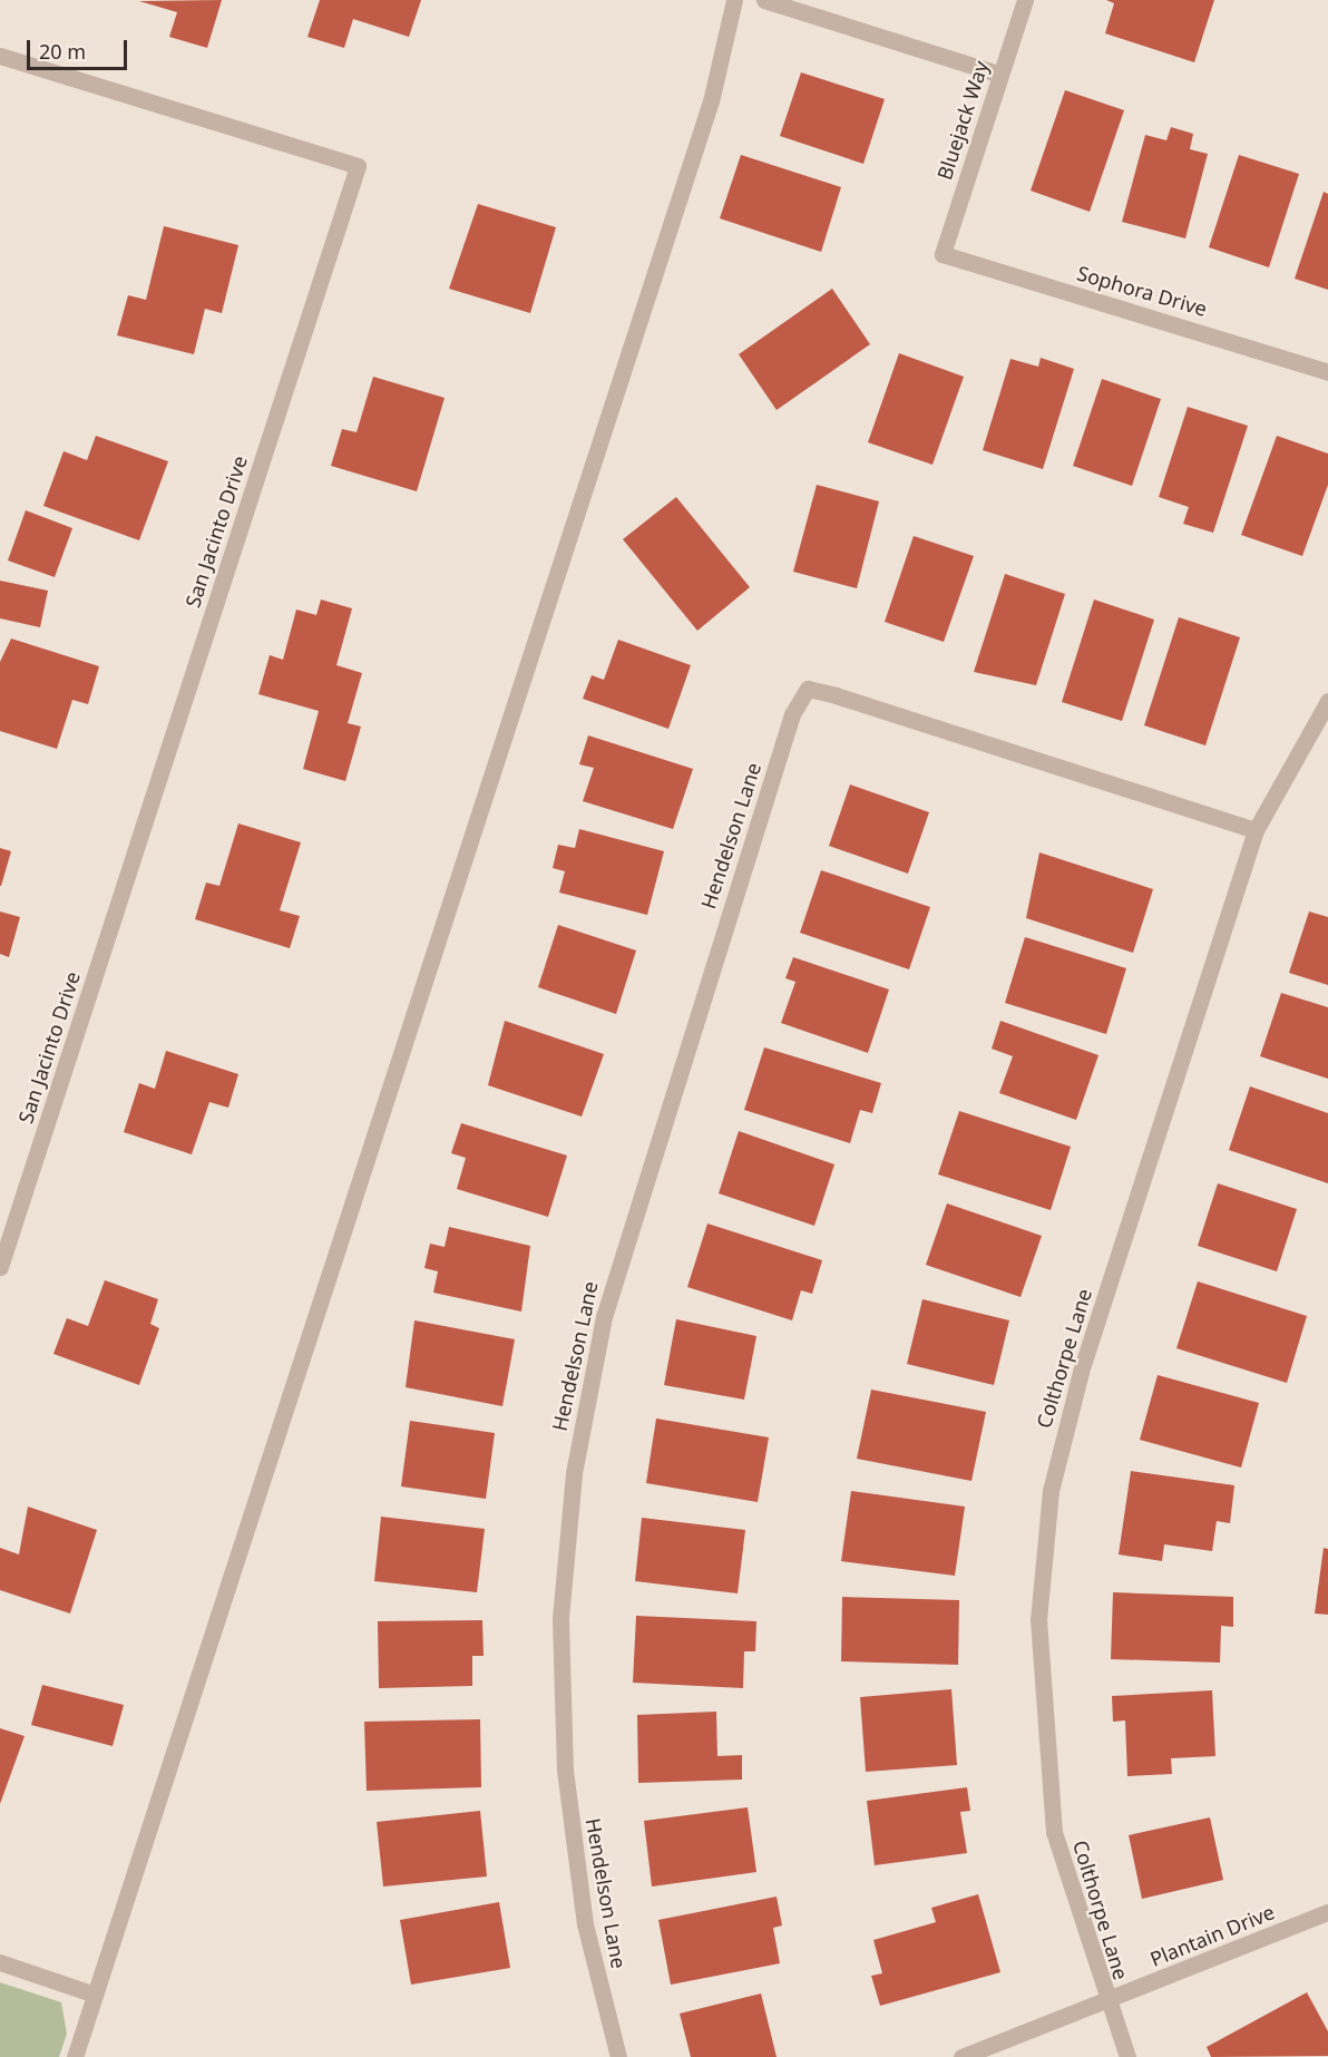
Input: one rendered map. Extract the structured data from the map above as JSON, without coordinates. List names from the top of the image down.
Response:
{
  "streets": {
    "street": [
      "Bluejack Way",
      "Sophora Drive",
      "San Jacinto Drive",
      "Hendelson Lane",
      "Colthorpe Lane",
      "Plantain Drive"
    ]
  },
  "crossings": [
    ["Bluejack Way", "Sophora Drive"],
    ["Hendelson Lane", "Colthorpe Lane"],
    ["Colthorpe Lane", "Plantain Drive"]
  ],
  "scale_bar": "20 m"
}
